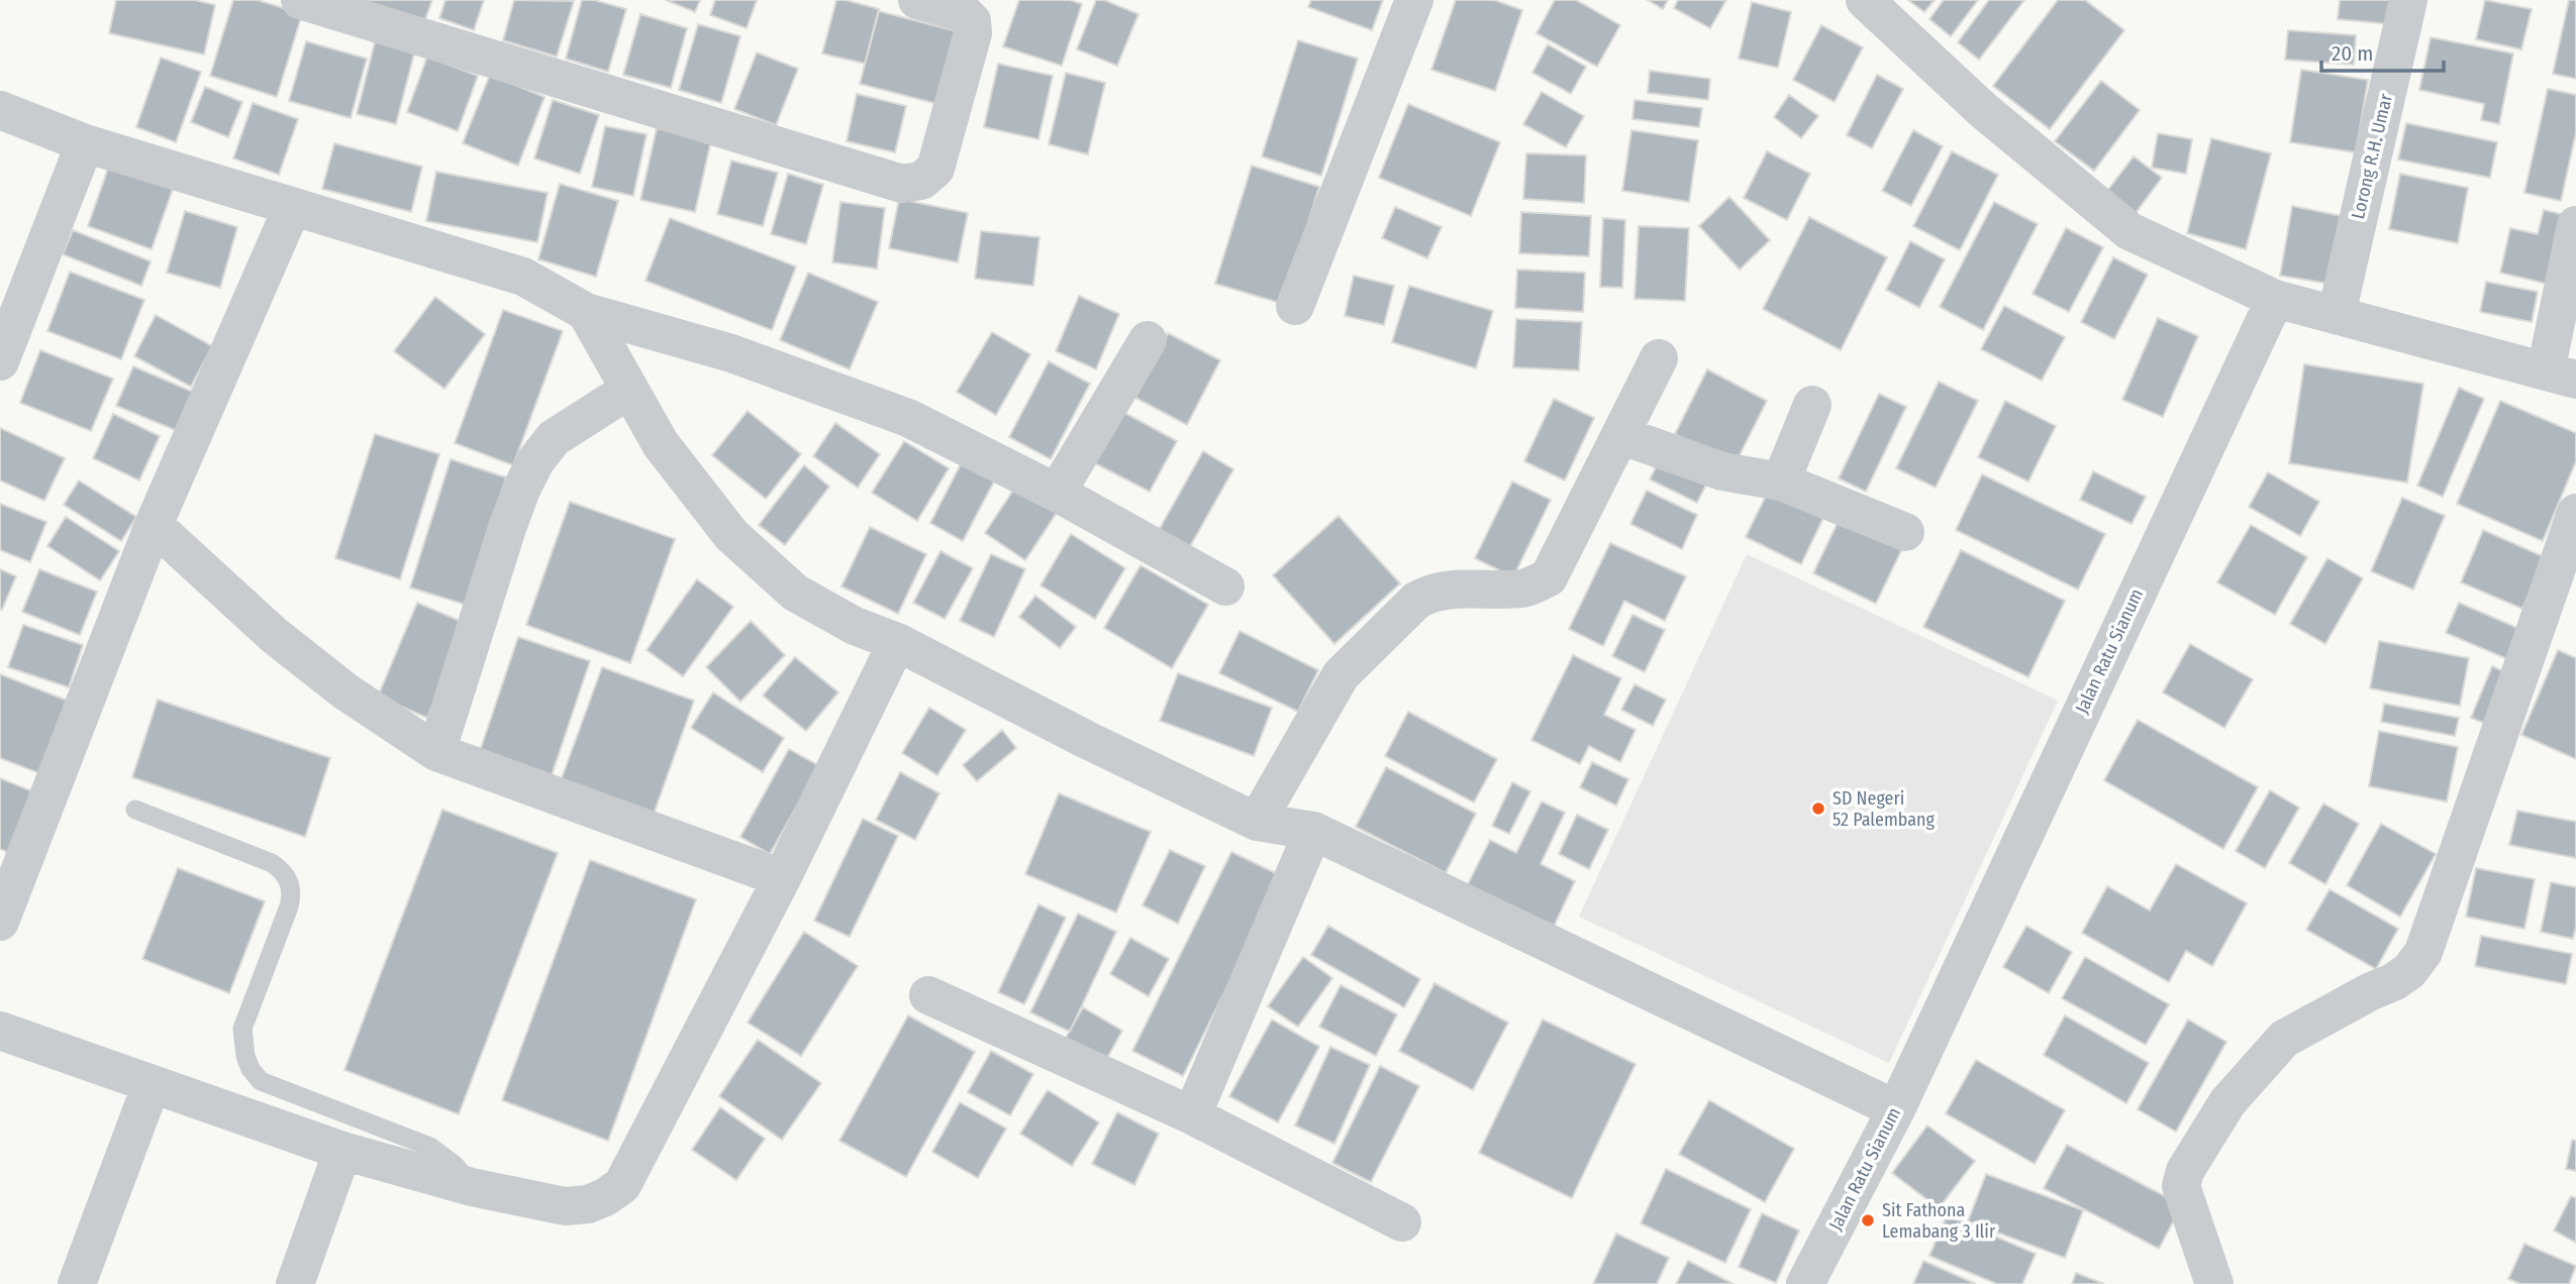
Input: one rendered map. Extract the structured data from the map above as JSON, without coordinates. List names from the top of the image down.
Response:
{
  "streets": {
    "street": ["Lorong R.H. Umar", "Jalan Ratu Sianum"]
  },
  "places": ["SD Negeri 52 Palembang", "Sit Fathona Lemabang 3 Ilir"],
  "scale_bar": "20 m"
}
